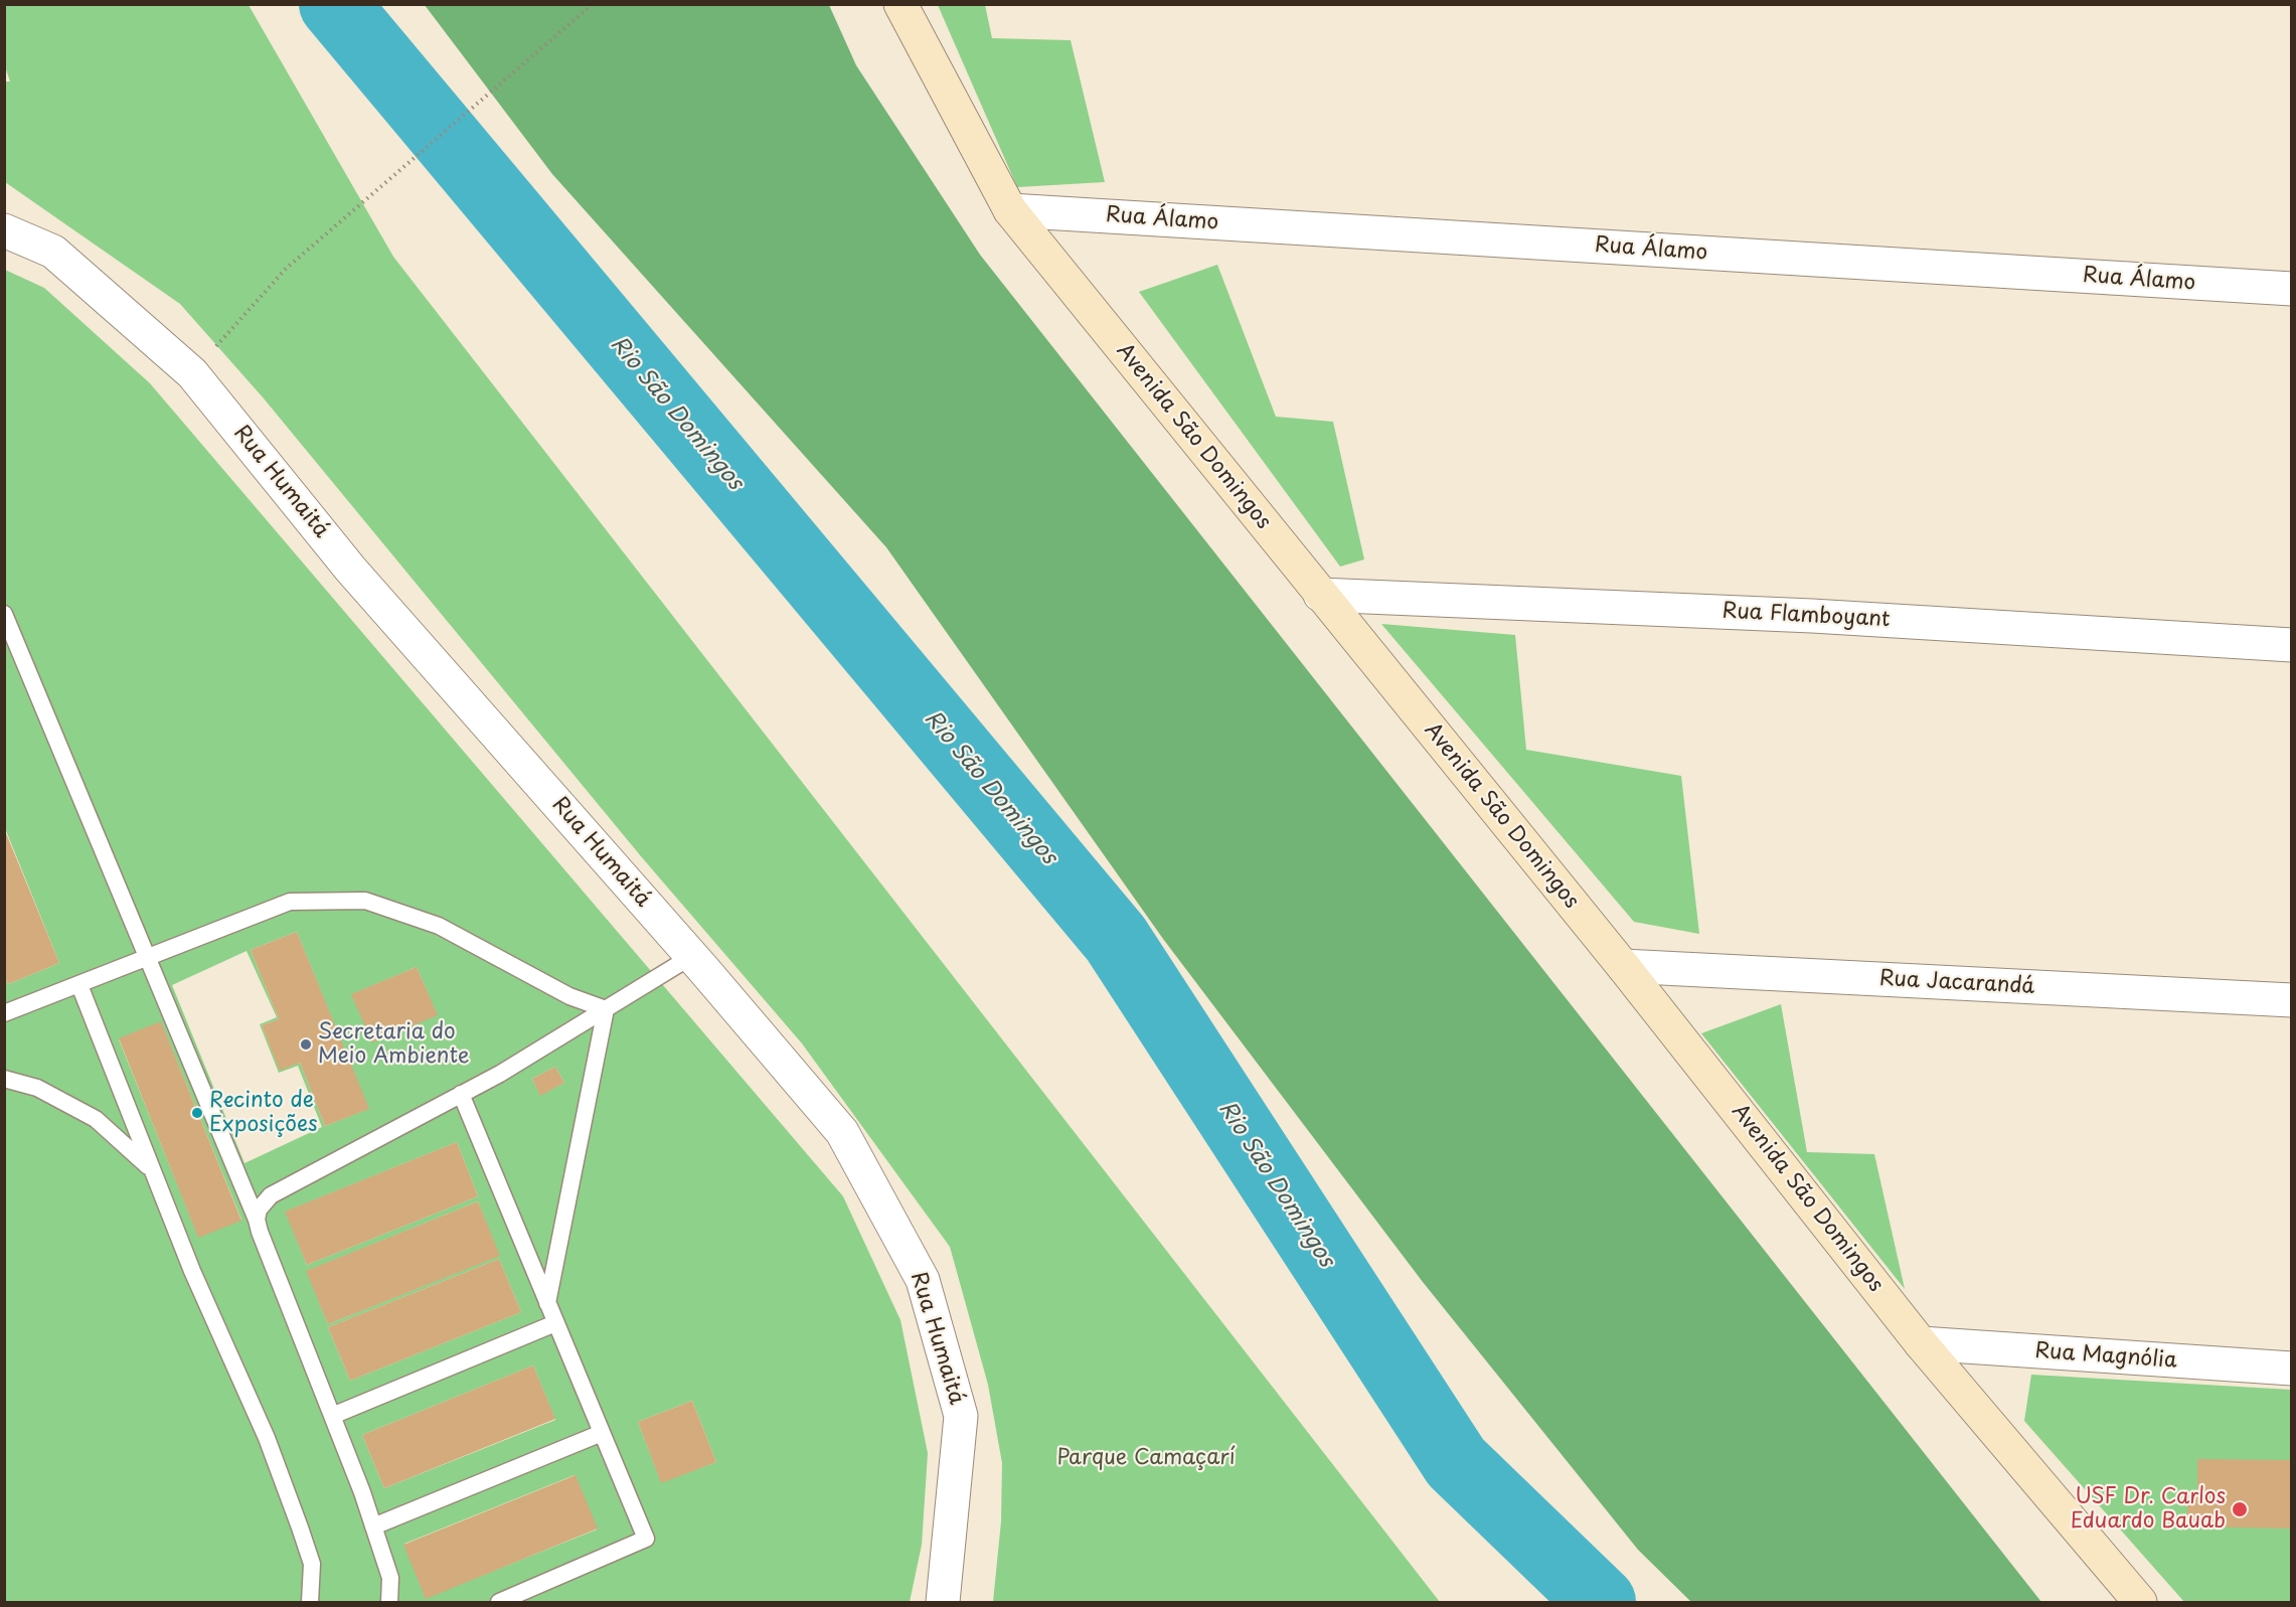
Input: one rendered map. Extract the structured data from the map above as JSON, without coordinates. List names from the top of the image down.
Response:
{
  "streets": {
    "street": [
      "Rua Álamo",
      "Avenida São Domingos",
      "Rua Humaitá",
      "Rua Flamboyant",
      "Rua Jacarandá",
      "Rua Magnólia"
    ]
  },
  "crossings": [
    ["Rua Álamo", "Avenida São Domingos"],
    ["Avenida São Domingos", "Rua Flamboyant"],
    ["Avenida São Domingos", "Rua Jacarandá"],
    ["Avenida São Domingos", "Rua Magnólia"]
  ],
  "water": ["Rio São Domingos"],
  "parks": ["Parque Camaçarí"],
  "places": ["Secretaria do Meio Ambiente", "Recinto de Exposições", "USF Dr. Carlos Eduardo Bauab"]
}
